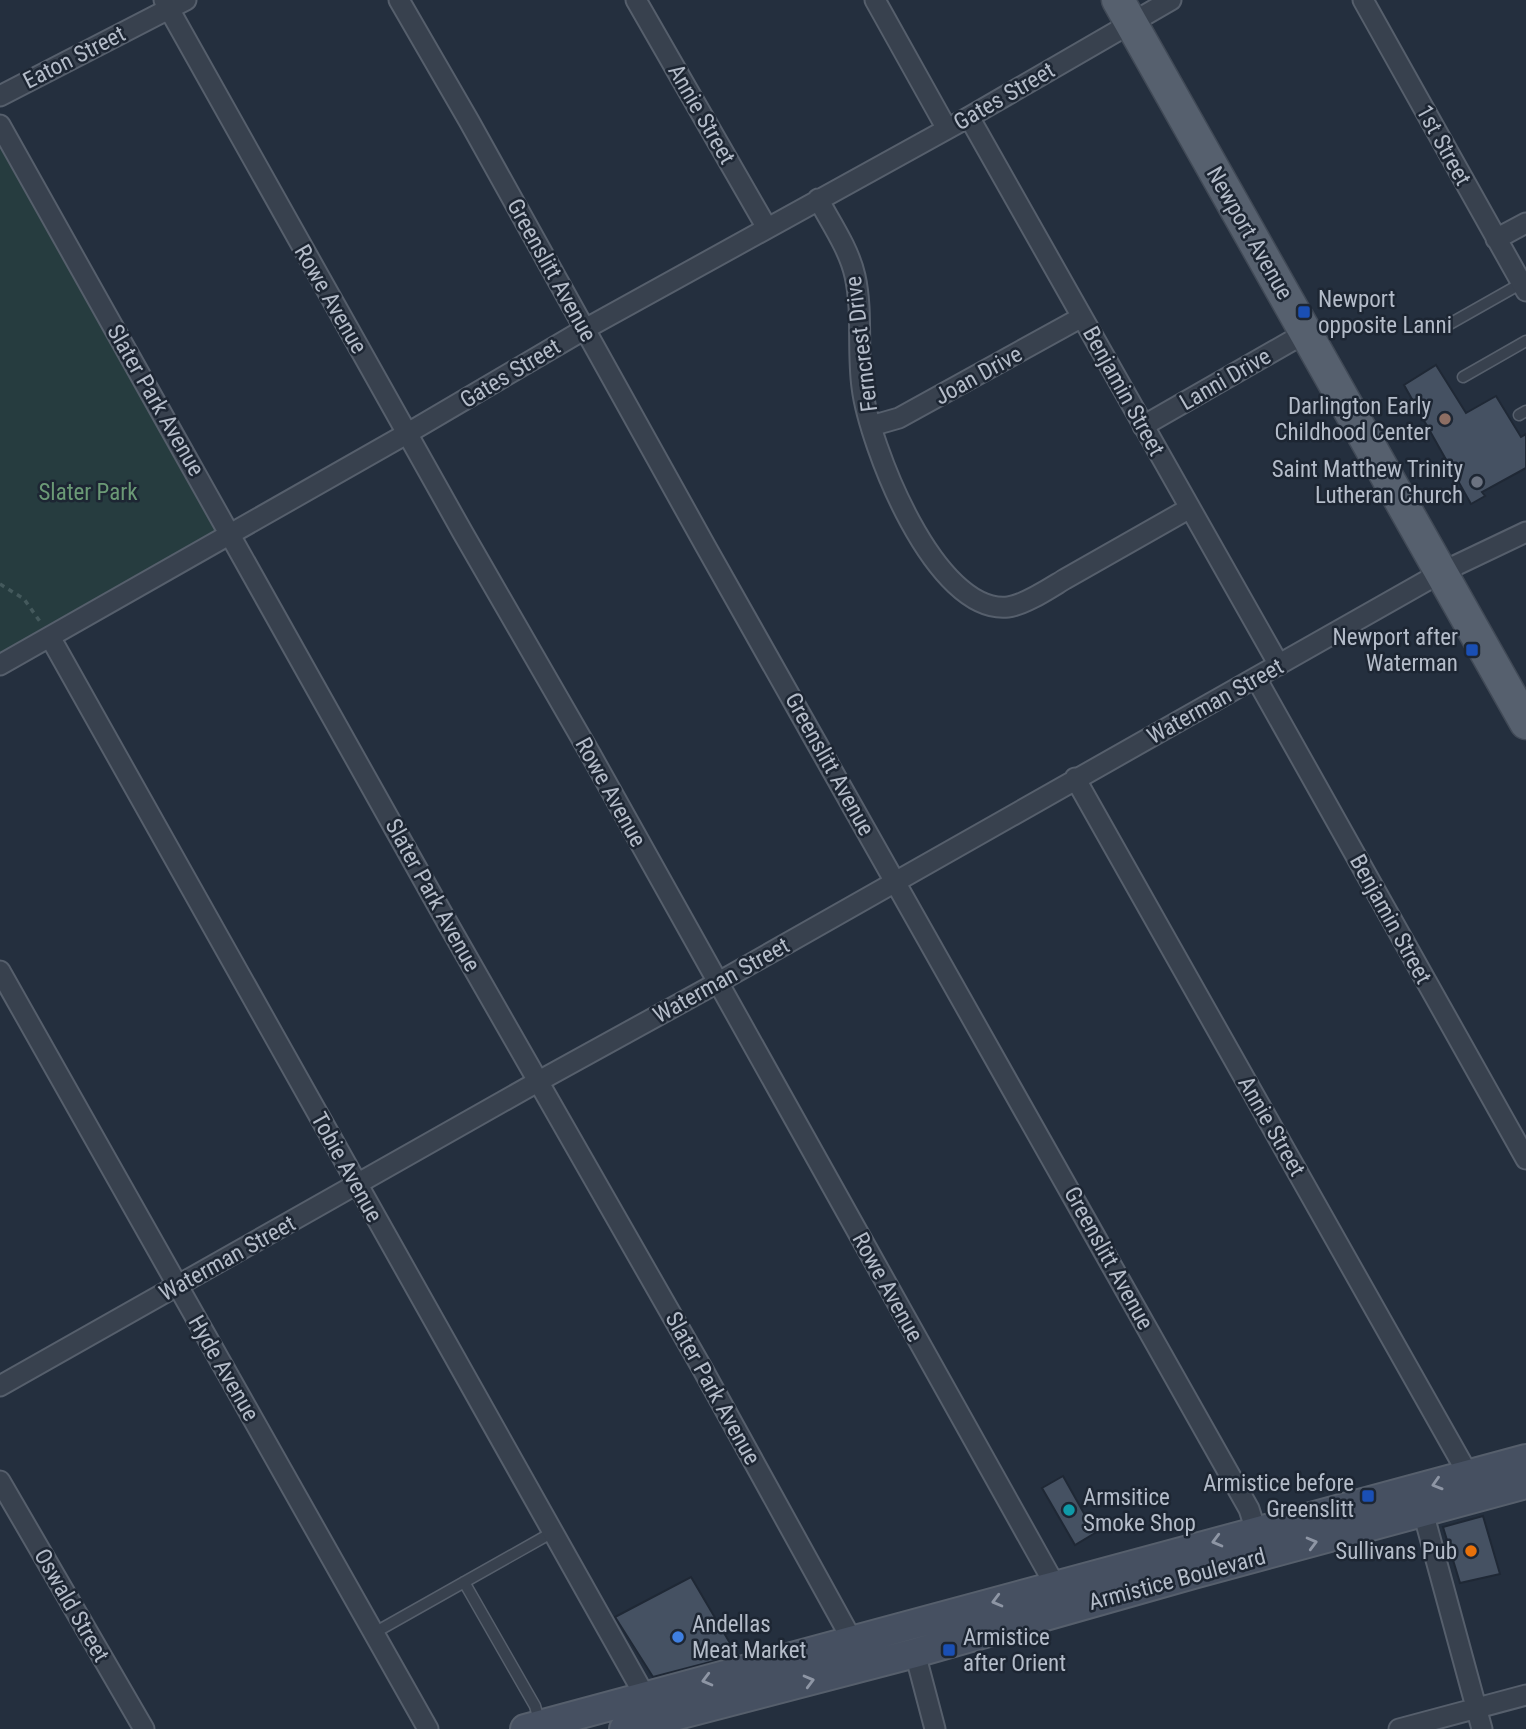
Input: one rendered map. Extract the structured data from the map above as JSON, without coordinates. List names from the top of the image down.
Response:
{
  "streets": {
    "main road": ["Newport Avenue", "Armistice Boulevard"],
    "street": [
      "Eaton Street",
      "Gates Street",
      "Annie Street",
      "1st Street",
      "Greenslitt Avenue",
      "Rowe Avenue",
      "Ferncrest Drive",
      "Joan Drive",
      "Lanni Drive",
      "Benjamin Street",
      "Slater Park Avenue",
      "Waterman Street",
      "Tobie Avenue",
      "Hyde Avenue",
      "Oswald Street"
    ]
  },
  "crossings": [
    ["Eaton Street", "Rowe Avenue"],
    ["Gates Street", "Annie Street"],
    ["Gates Street", "Newport Avenue"],
    ["Gates Street", "Greenslitt Avenue"],
    ["Gates Street", "Rowe Avenue"],
    ["Gates Street", "Ferncrest Drive"],
    ["Gates Street", "Benjamin Street"],
    ["Gates Street", "Slater Park Avenue"],
    ["Gates Street", "Tobie Avenue"],
    ["Annie Street", "Waterman Street"],
    ["Annie Street", "Armistice Boulevard"],
    ["Newport Avenue", "Lanni Drive"],
    ["Newport Avenue", "Waterman Street"],
    ["Greenslitt Avenue", "Waterman Street"],
    ["Greenslitt Avenue", "Armistice Boulevard"],
    ["Rowe Avenue", "Waterman Street"],
    ["Rowe Avenue", "Armistice Boulevard"],
    ["Ferncrest Drive", "Joan Drive"],
    ["Ferncrest Drive", "Benjamin Street"],
    ["Joan Drive", "Benjamin Street"],
    ["Lanni Drive", "Benjamin Street"],
    ["Benjamin Street", "Waterman Street"],
    ["Slater Park Avenue", "Waterman Street"],
    ["Slater Park Avenue", "Armistice Boulevard"],
    ["Waterman Street", "Tobie Avenue"],
    ["Waterman Street", "Hyde Avenue"],
    ["Tobie Avenue", "Armistice Boulevard"]
  ],
  "parks": ["Slater Park"],
  "places": {
    "transit": [
      "Newport opposite Lanni",
      "Newport after Waterman",
      "Armistice before Greenslitt",
      "Armistice after Orient"
    ],
    "other": [
      "Darlington Early Childhood Center",
      "Saint Matthew Trinity Lutheran Church",
      "Armsitice Smoke Shop",
      "Sullivans Pub",
      "Andellas Meat Market"
    ]
  }
}
